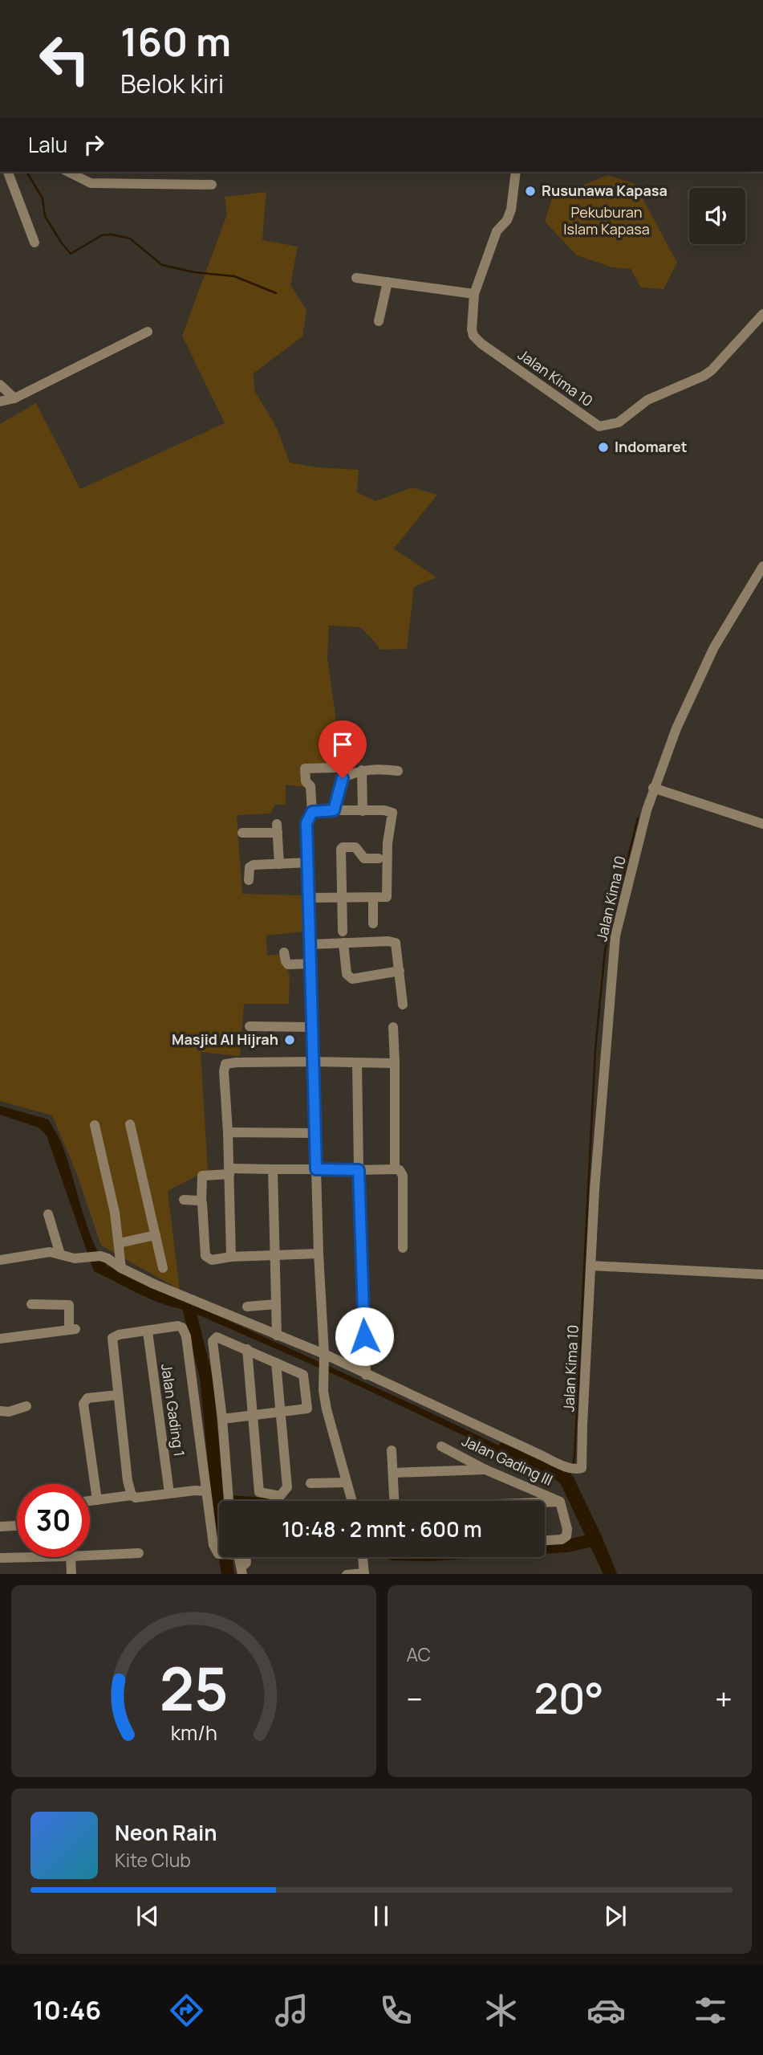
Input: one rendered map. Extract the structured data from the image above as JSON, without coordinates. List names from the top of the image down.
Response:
{
  "streets": {
    "street": ["Jalan Kima 10", "Jalan Gading 1", "Jalan Gading III"]
  },
  "parks": ["Pekuburan Islam Kapasa"],
  "places": ["Rusunawa Kapasa", "Indomaret", "Masjid Al Hijrah"],
  "page": {
    "turn": ["160 m", "Belok kiri"],
    "then": "Lalu",
    "limit": "30",
    "trip": "10:48 · 2 mnt · 600 m",
    "tile": "AC",
    "heat": ["−", "20°", "+"],
    "song": ["Neon Rain", "Kite Club"],
    "tabs": "10:46",
    "gauge": ["25", "km/h"]
  }
}
